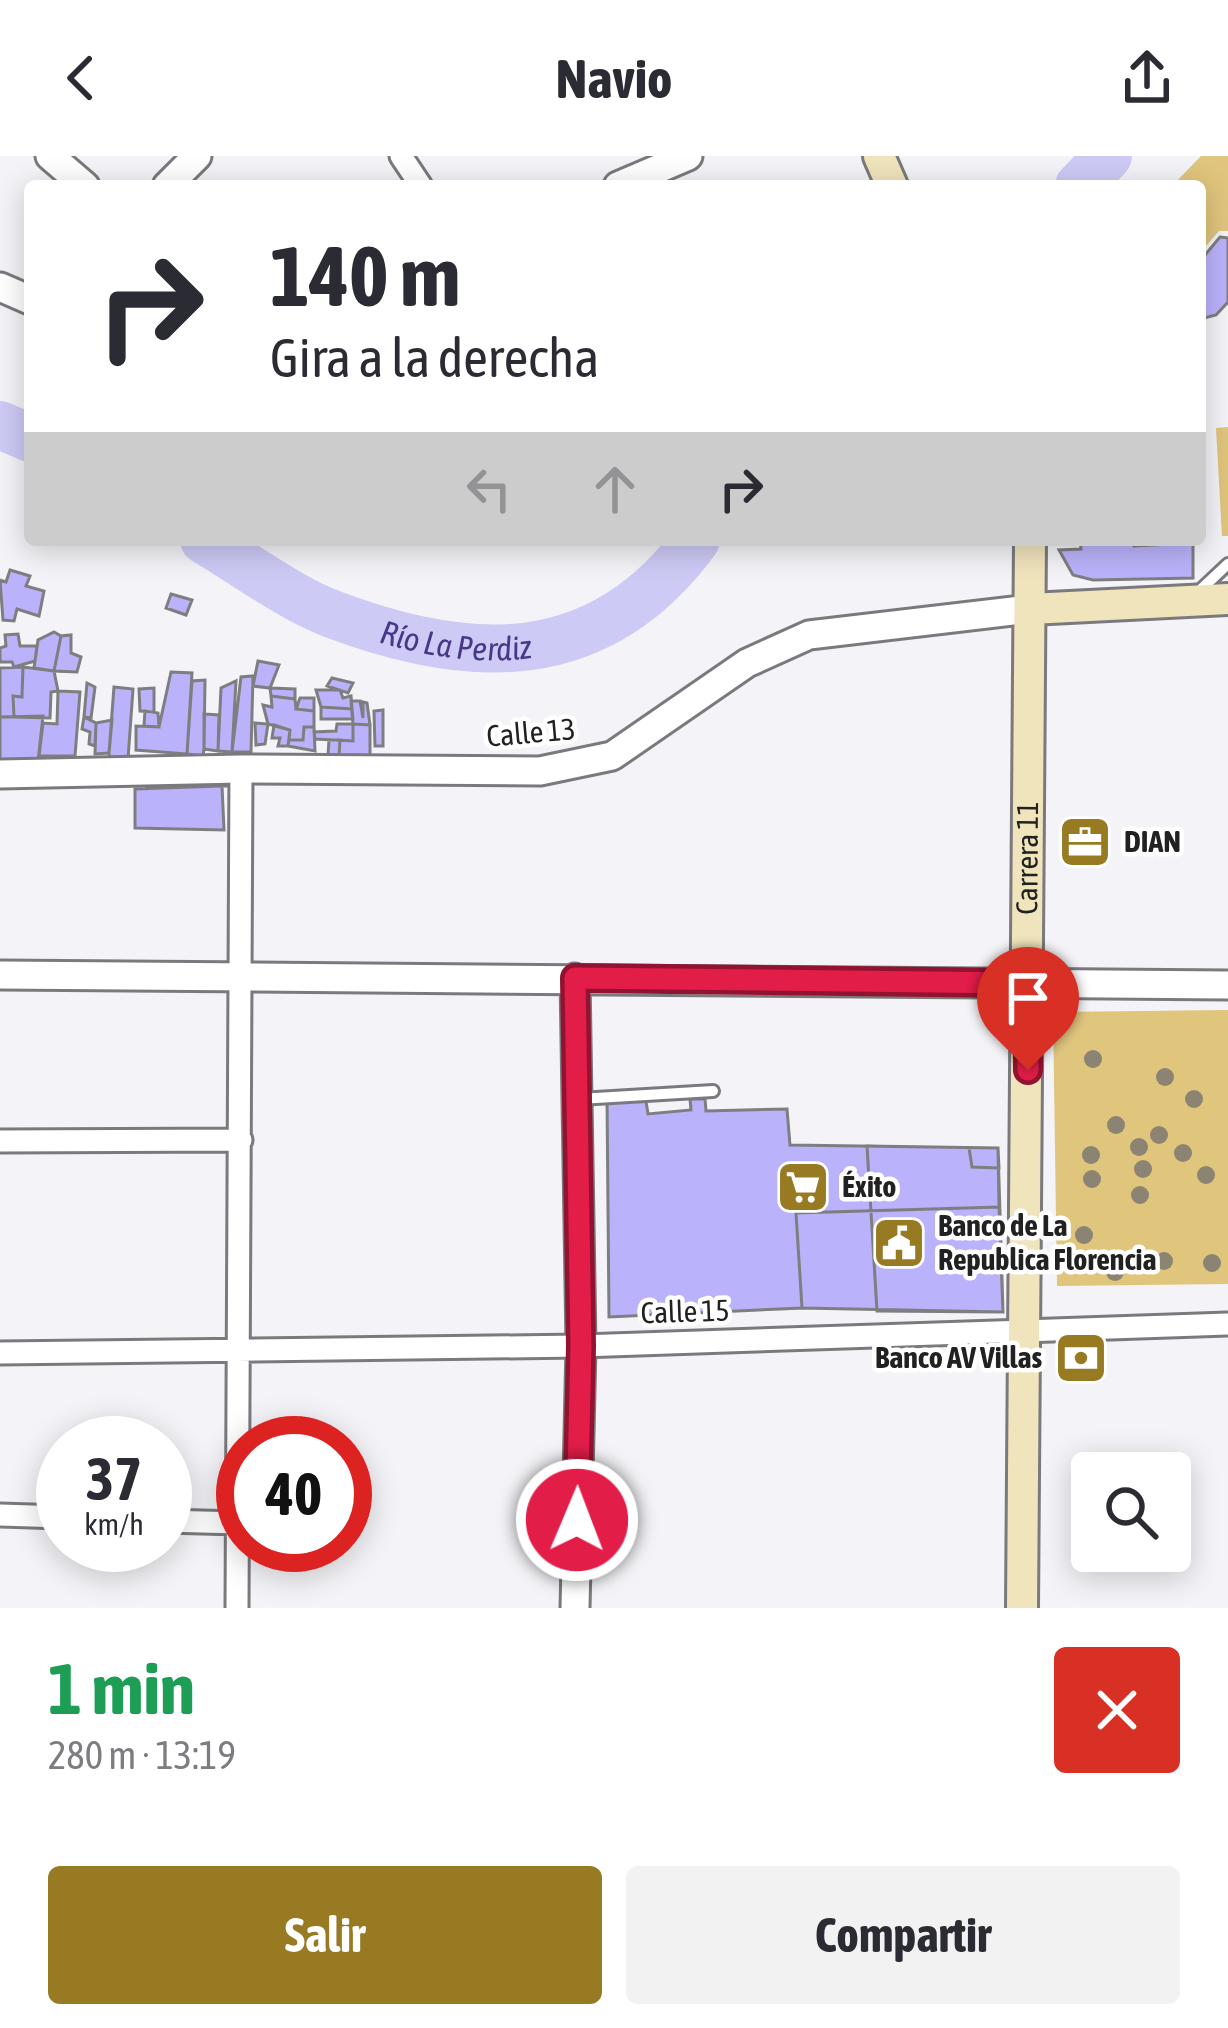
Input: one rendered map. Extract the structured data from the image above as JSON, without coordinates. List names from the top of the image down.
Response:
{
  "streets": {
    "main road": ["Carrera 11"],
    "street": ["Calle 13", "Calle 15"]
  },
  "crossings": [
    ["Calle 13", "Carrera 11"],
    ["Carrera 11", "Calle 15"]
  ],
  "water": ["Río La Perdiz"],
  "places": {
    "office": ["DIAN"],
    "supermarket": ["Éxito"],
    "public building": ["Banco de La Republica Florencia"],
    "bank": ["Banco AV Villas"]
  },
  "page": {
    "header": "Navio",
    "turn": ["140 m", "Gira a la derecha"],
    "speed": "37 km/h",
    "limit": "40",
    "heading": ["1 min", "280 m · 13:19"],
    "buttons": ["Salir", "Compartir"]
  }
}
